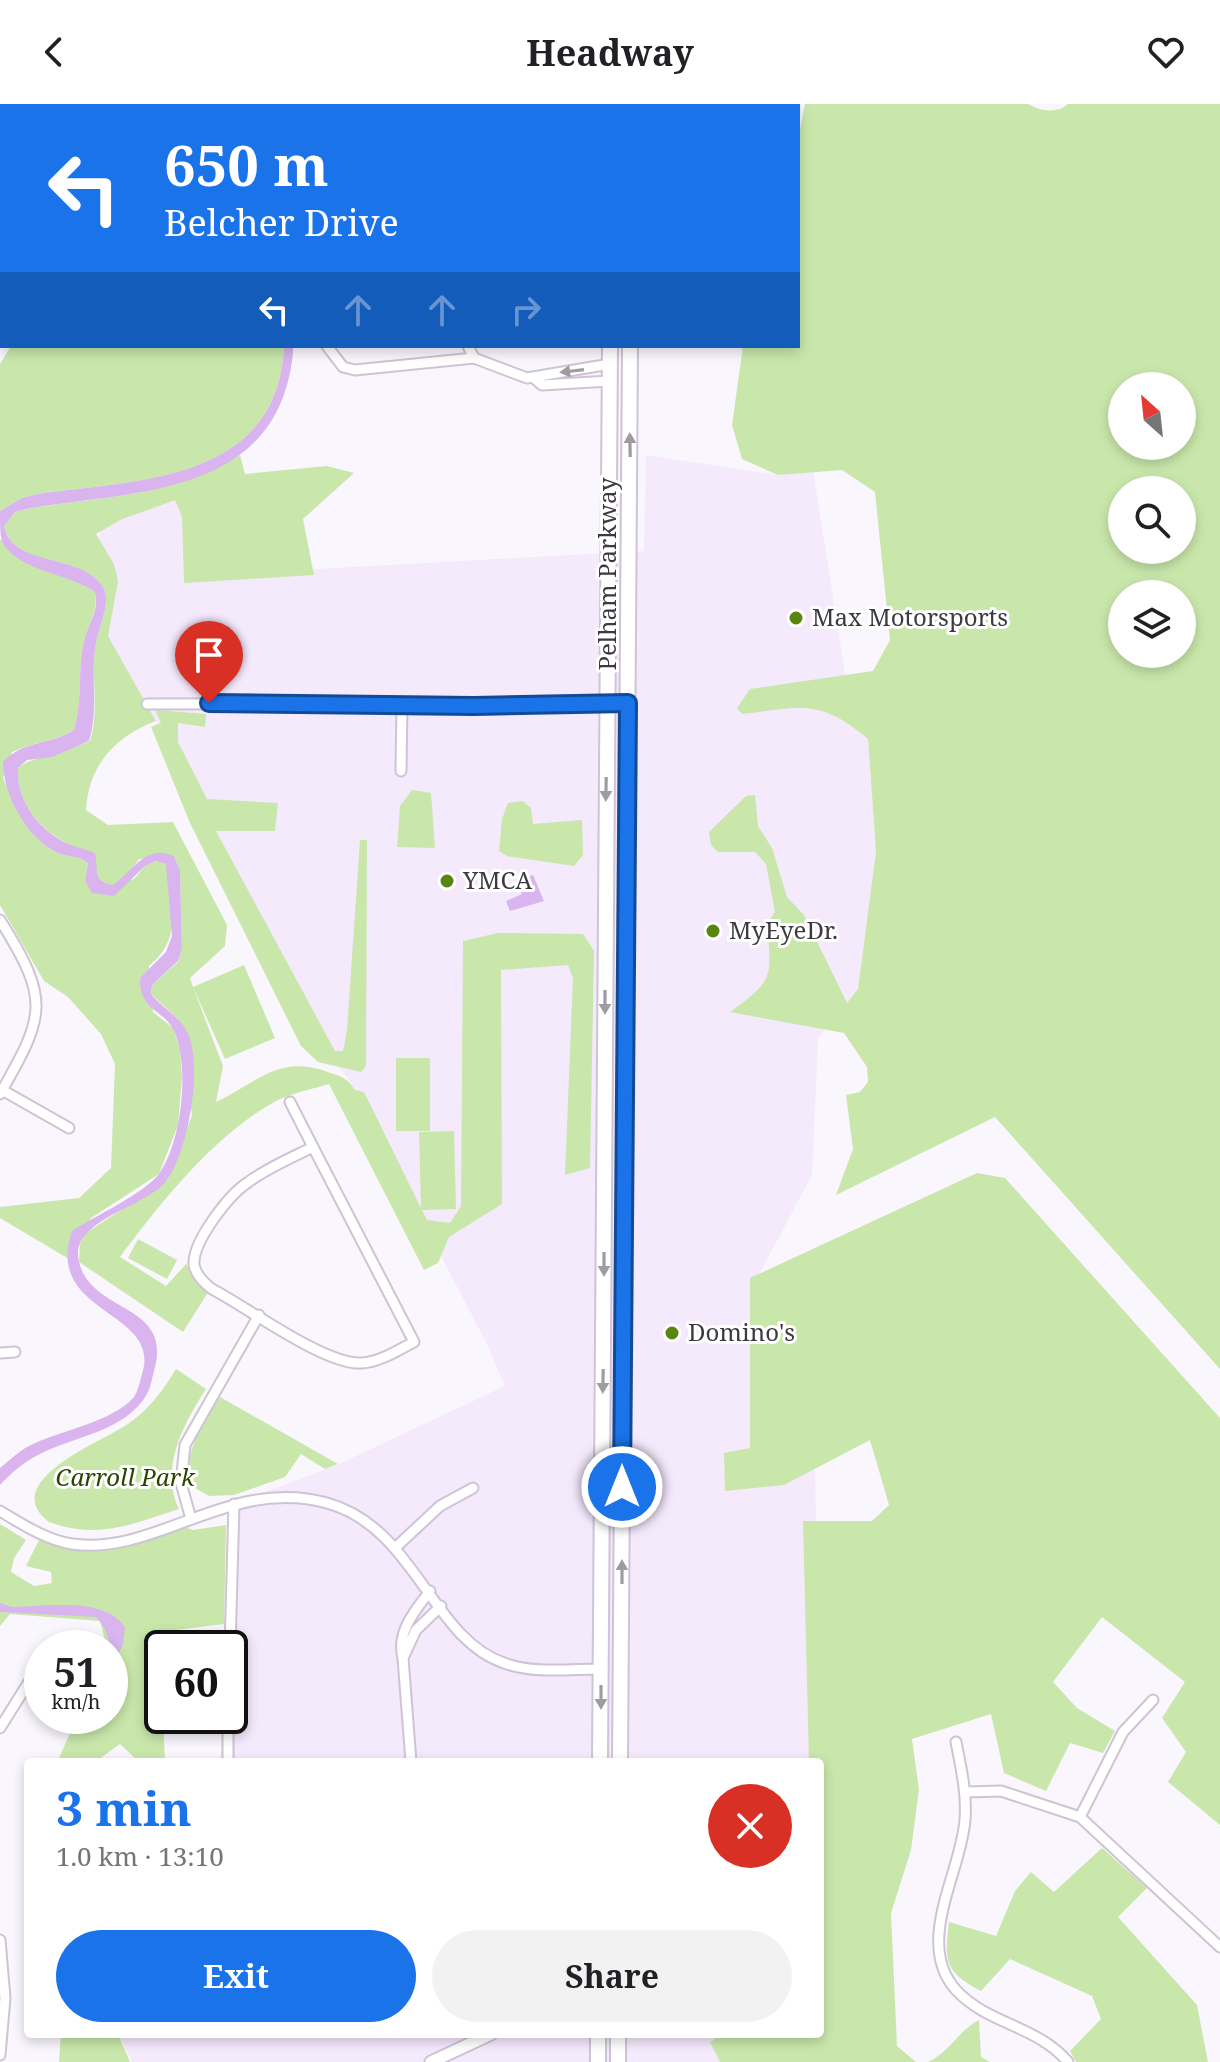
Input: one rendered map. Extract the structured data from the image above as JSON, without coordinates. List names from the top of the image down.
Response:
{
  "streets": {
    "main road": ["Pelham Parkway"]
  },
  "parks": ["Carroll Park"],
  "places": [
    "Max Motorsports",
    "YMCA",
    "MyEyeDr.",
    "Domino's"
  ],
  "north": "top left",
  "page": {
    "header": "Headway",
    "turn": ["650 m", "Belcher Drive"],
    "speed": "51 km/h",
    "limit": "60",
    "heading": ["3 min", "1.0 km · 13:10"],
    "buttons": ["Exit", "Share"]
  }
}
